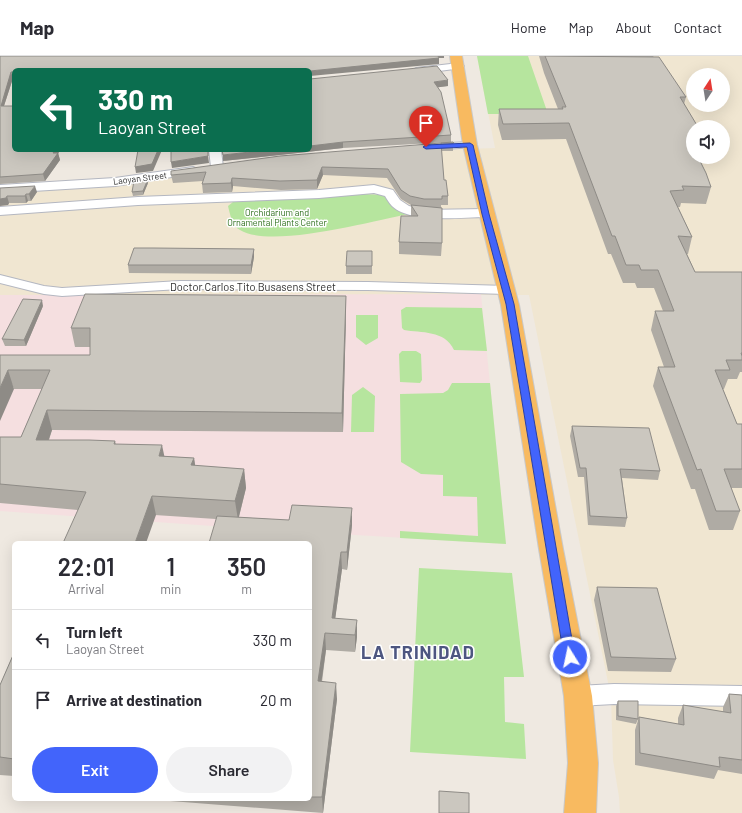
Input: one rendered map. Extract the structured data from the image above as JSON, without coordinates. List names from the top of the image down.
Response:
{
  "streets": {
    "street": ["Laoyan Street", "Doctor Carlos Tito Busasens Street"]
  },
  "districts": ["LA TRINIDAD"],
  "parks": ["Orchidarium and Ornamental Plants Center"],
  "north": "top",
  "page": {
    "header": "Map",
    "nav": [
      "Home",
      "Map",
      "About",
      "Contact"
    ],
    "turn": ["330 m", "Laoyan Street"],
    "eta": [
      "22:01",
      "Arrival",
      "1",
      "min",
      "350",
      "m"
    ],
    "list": [
      {
        "name": "Turn left",
        "note": "Laoyan Street",
        "value": "330 m"
      },
      {
        "name": "Arrive at destination",
        "value": "20 m"
      }
    ],
    "buttons": ["Exit", "Share"]
  }
}
